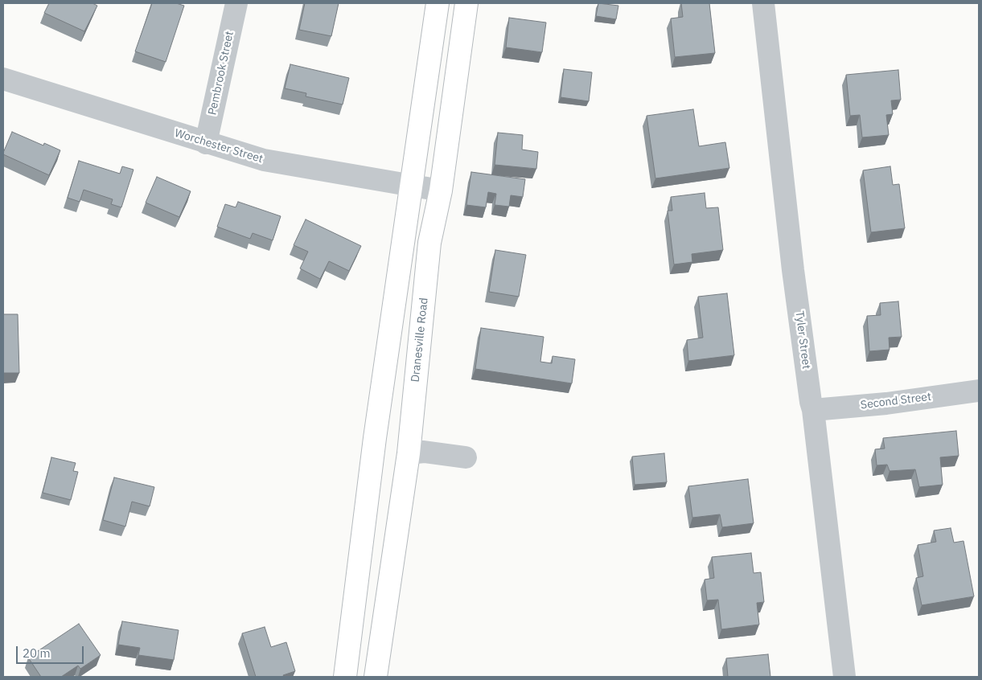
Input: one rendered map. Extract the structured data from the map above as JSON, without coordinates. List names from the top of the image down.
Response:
{
  "streets": {
    "main road": ["Dranesville Road"],
    "street": [
      "Pembrook Street",
      "Worchester Street",
      "Tyler Street",
      "Second Street"
    ]
  },
  "crossings": [
    ["Pembrook Street", "Worchester Street"],
    ["Worchester Street", "Dranesville Road"],
    ["Tyler Street", "Second Street"]
  ],
  "scale_bar": "20 m"
}
